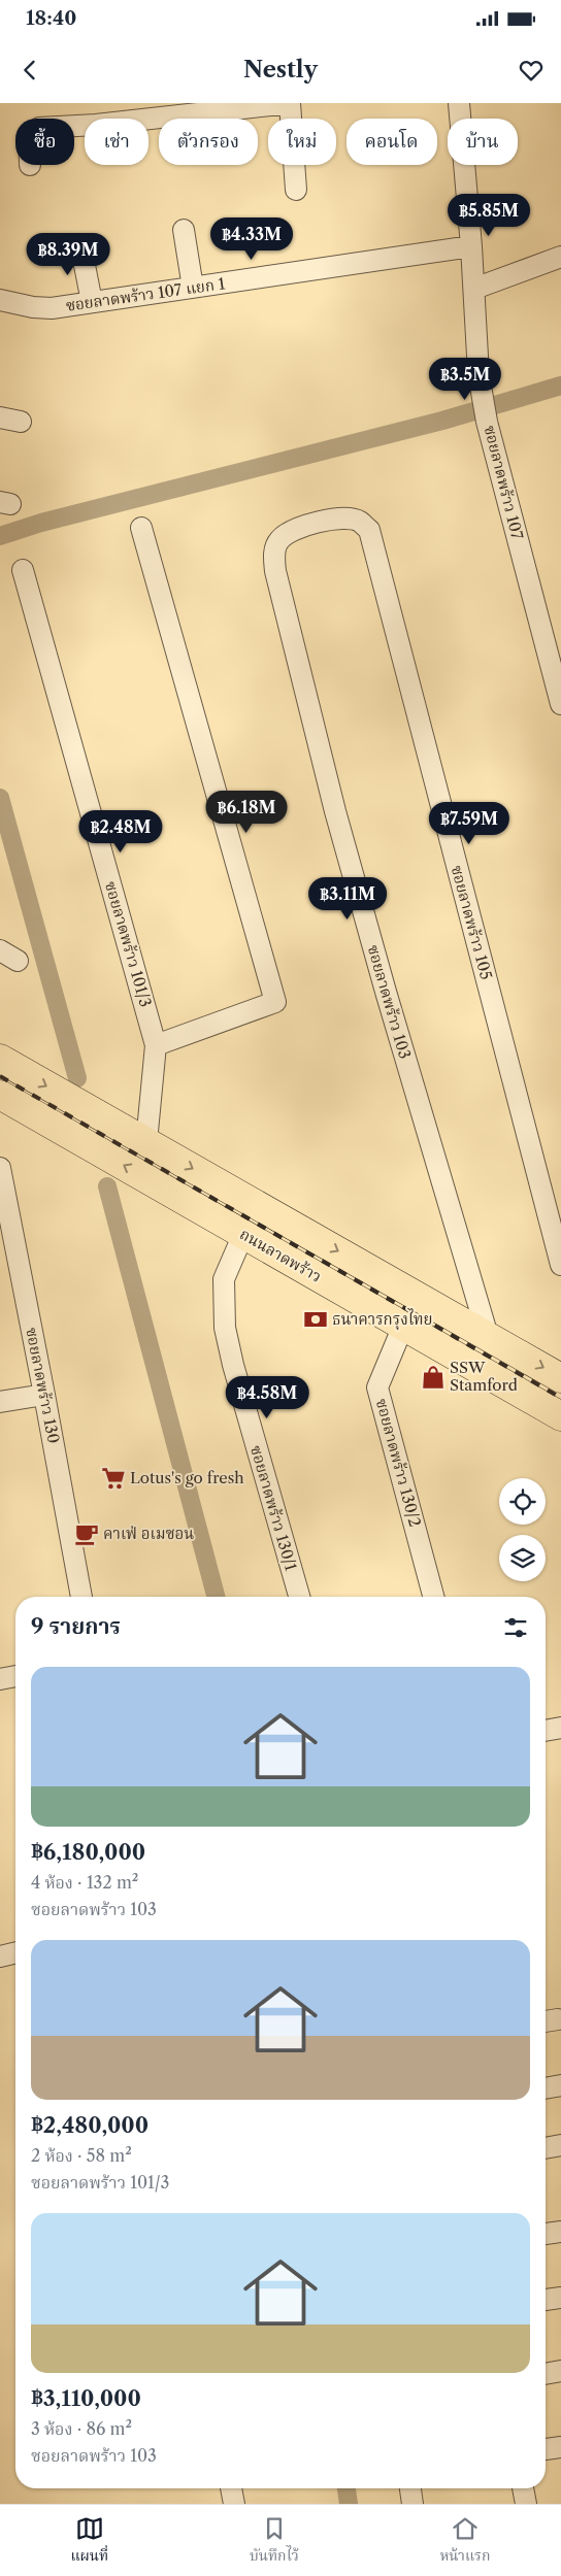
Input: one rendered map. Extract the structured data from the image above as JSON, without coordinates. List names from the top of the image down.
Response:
{
  "streets": {
    "main road": ["ถนนลาดพร้าว"],
    "street": [
      "ซอยลาดพร้าว 107 แยก 1",
      "ซอยลาดพร้าว 107",
      "ซอยลาดพร้าว 105",
      "ซอยลาดพร้าว 101/3",
      "ซอยลาดพร้าว 103",
      "ซอยลาดพร้าว 130",
      "ซอยลาดพร้าว 130/2",
      "ซอยลาดพร้าว 130/1"
    ]
  },
  "crossings": [
    ["ซอยลาดพร้าว 107 แยก 1", "ซอยลาดพร้าว 107"],
    ["ซอยลาดพร้าว 105", "ซอยลาดพร้าว 103"],
    ["ซอยลาดพร้าว 101/3", "ถนนลาดพร้าว"],
    ["ซอยลาดพร้าว 103", "ถนนลาดพร้าว"],
    ["ถนนลาดพร้าว", "ซอยลาดพร้าว 130/2"],
    ["ถนนลาดพร้าว", "ซอยลาดพร้าว 130/1"]
  ],
  "places": {
    "bank": ["ธนาคารกรุงไทย"],
    "shop": ["SSW Stamford"],
    "supermarket": ["Lotus's go fresh"],
    "cafe": ["คาเฟ่ อเมซอน"]
  },
  "page": {
    "status": "18:40",
    "header": "Nestly",
    "chip": [
      "ซื้อ",
      "เช่า",
      "ตัวกรอง",
      "ใหม่",
      "คอนโด",
      "บ้าน"
    ],
    "price": [
      "฿5.85M",
      "฿4.33M",
      "฿8.39M",
      "฿3.5M",
      "฿6.18M",
      "฿7.59M",
      "฿2.48M",
      "฿3.11M",
      "฿4.58M"
    ],
    "heading": "9 รายการ",
    "list": [
      {
        "name": "฿6,180,000",
        "note": "4 ห้อง · 132 m² · ซอยลาดพร้าว 103"
      },
      {
        "name": "฿2,480,000",
        "note": "2 ห้อง · 58 m² · ซอยลาดพร้าว 101/3"
      },
      {
        "name": "฿3,110,000",
        "note": "3 ห้อง · 86 m² · ซอยลาดพร้าว 103"
      }
    ],
    "tabs": ["แผนที่", "บันทึกไว้", "หน้าแรก"]
  }
}
